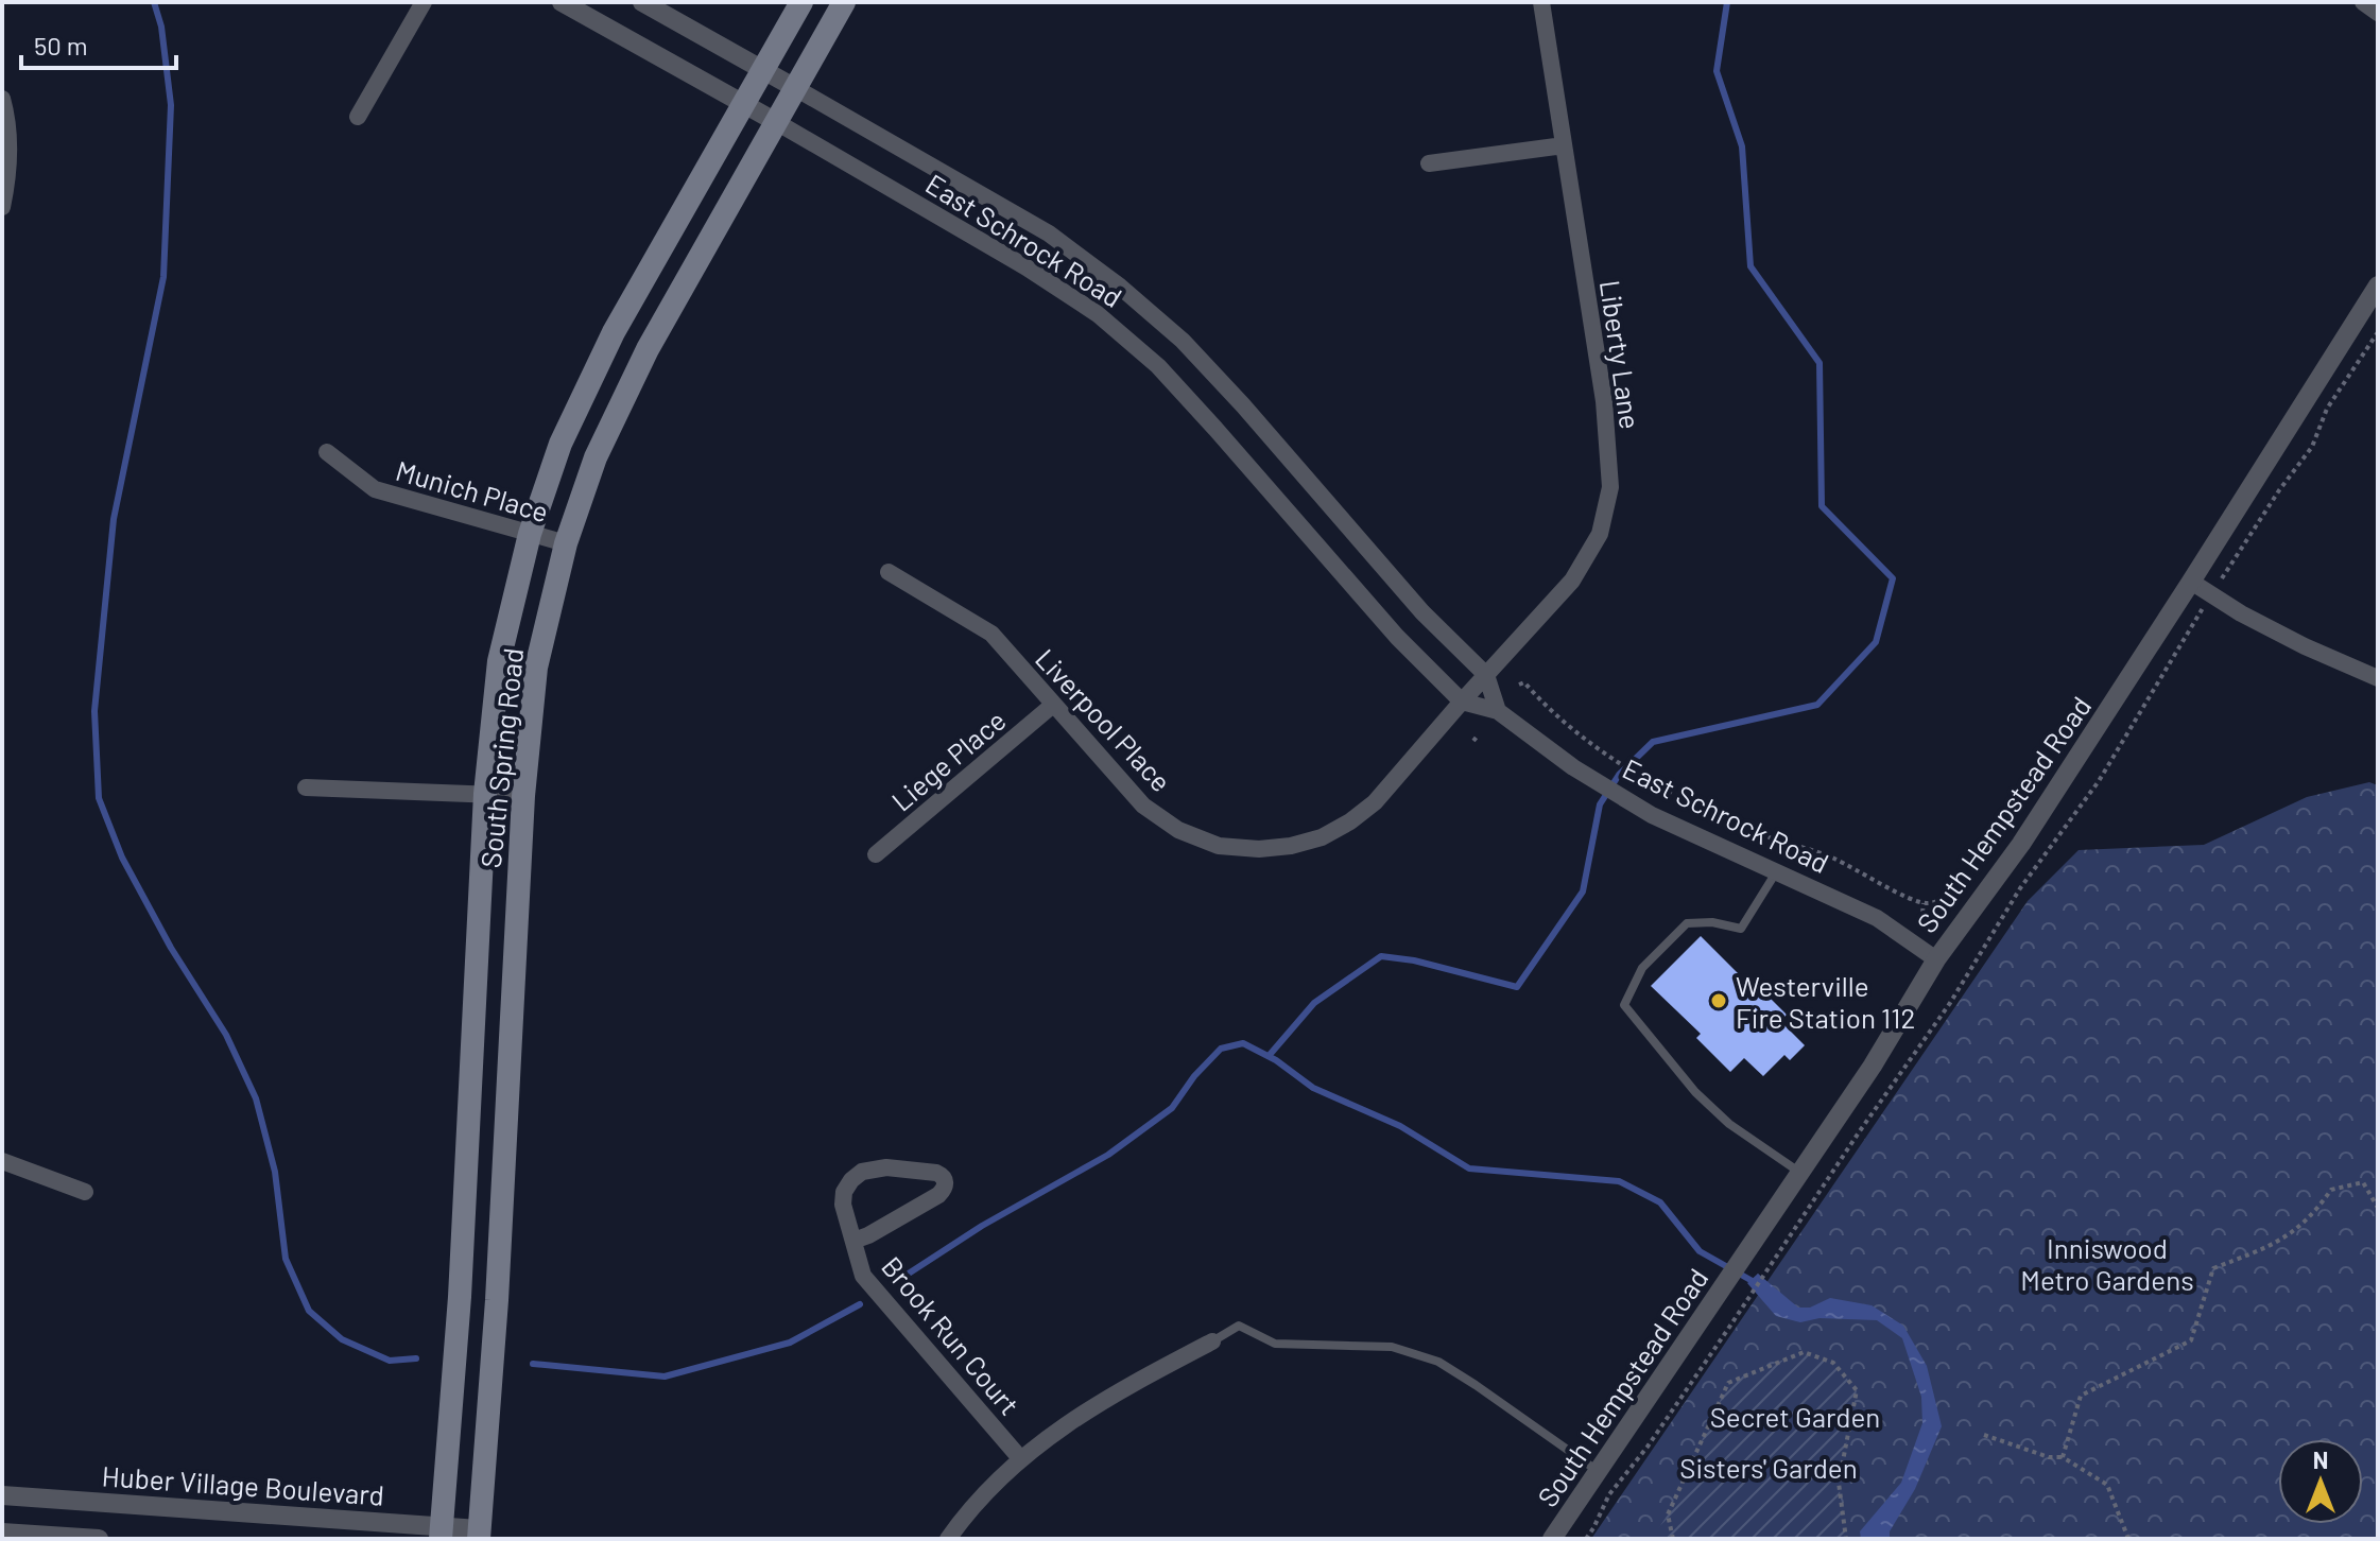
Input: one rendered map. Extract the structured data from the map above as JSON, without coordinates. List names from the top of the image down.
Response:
{
  "streets": {
    "main road": ["South Spring Road"],
    "street": [
      "East Schrock Road",
      "Liberty Lane",
      "Munich Place",
      "Liverpool Place",
      "Liege Place",
      "South Hempstead Road",
      "Brook Run Court",
      "Huber Village Boulevard"
    ]
  },
  "crossings": [
    ["East Schrock Road", "Liberty Lane"],
    ["East Schrock Road", "Liverpool Place"],
    ["East Schrock Road", "South Spring Road"],
    ["East Schrock Road", "South Hempstead Road"],
    ["Liberty Lane", "Liverpool Place"],
    ["Munich Place", "South Spring Road"],
    ["Liverpool Place", "Liege Place"],
    ["South Spring Road", "Huber Village Boulevard"]
  ],
  "parks": ["Inniswood Metro Gardens", "Secret Garden", "Sisters' Garden"],
  "places": ["Westerville Fire Station 112"],
  "scale_bar": "50 m",
  "north": "top"
}
